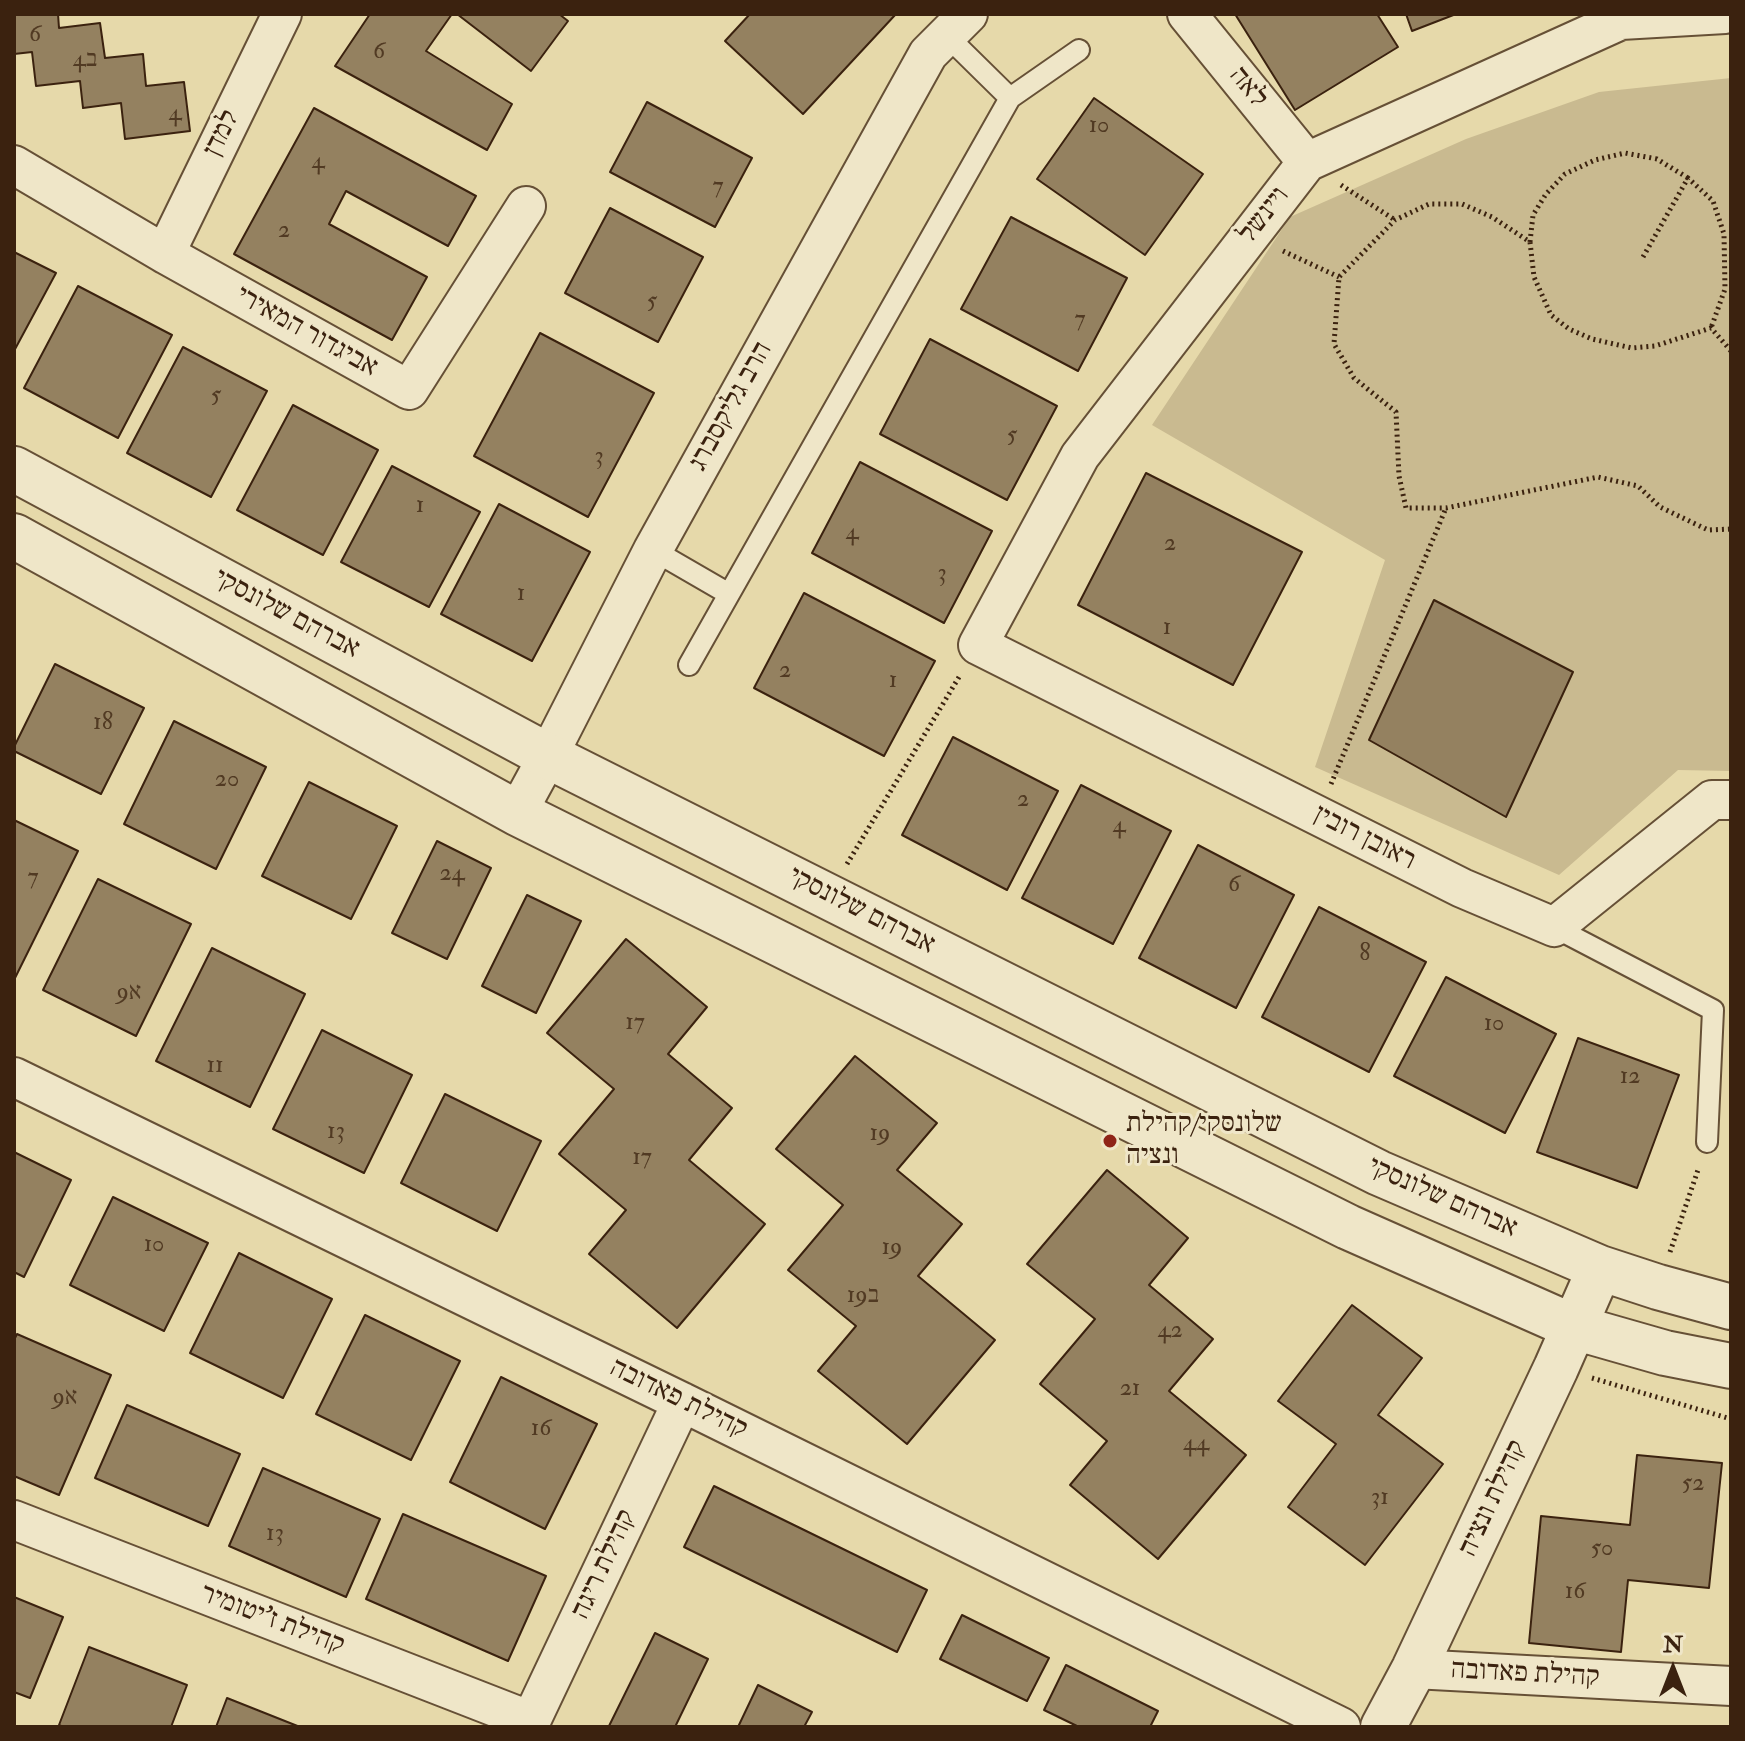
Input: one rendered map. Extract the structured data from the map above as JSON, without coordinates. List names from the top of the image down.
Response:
{
  "streets": {
    "street": [
      "לאה",
      "למדן",
      "ויינשל",
      "אביגדור המאירי",
      "הרב גליקסברג",
      "אברהם שלונסקי",
      "ראובן רובין",
      "קהילת פאדובה",
      "קהילת ונציה",
      "קהילת ריגה",
      "קהילת ז'יטומיר"
    ]
  },
  "crossings": [
    ["לאה", "ויינשל"],
    ["למדן", "אביגדור המאירי"],
    ["ויינשל", "ראובן רובין"],
    ["הרב גליקסברג", "אברהם שלונסקי"],
    ["אברהם שלונסקי", "קהילת ונציה"],
    ["קהילת פאדובה", "קהילת ונציה"],
    ["קהילת פאדובה", "קהילת ריגה"],
    ["קהילת ריגה", "קהילת ז'יטומיר"]
  ],
  "places": ["שלונסקי/קהילת ונציה"],
  "house_numbers": [
    "6",
    "6",
    "4ב",
    "4",
    "10",
    "4",
    "7",
    "2",
    "5",
    "7",
    "5",
    "5",
    "3",
    "1",
    "4",
    "2",
    "3",
    "1",
    "1",
    "2",
    "1",
    "18",
    "20",
    "2",
    "4",
    "24",
    "7",
    "6",
    "8",
    "9א",
    "17",
    "10",
    "11",
    "12",
    "13",
    "19",
    "17",
    "10",
    "19",
    "19ב",
    "42",
    "21",
    "9א",
    "16",
    "44",
    "52",
    "31",
    "13",
    "50",
    "16"
  ],
  "north": "top"
}
